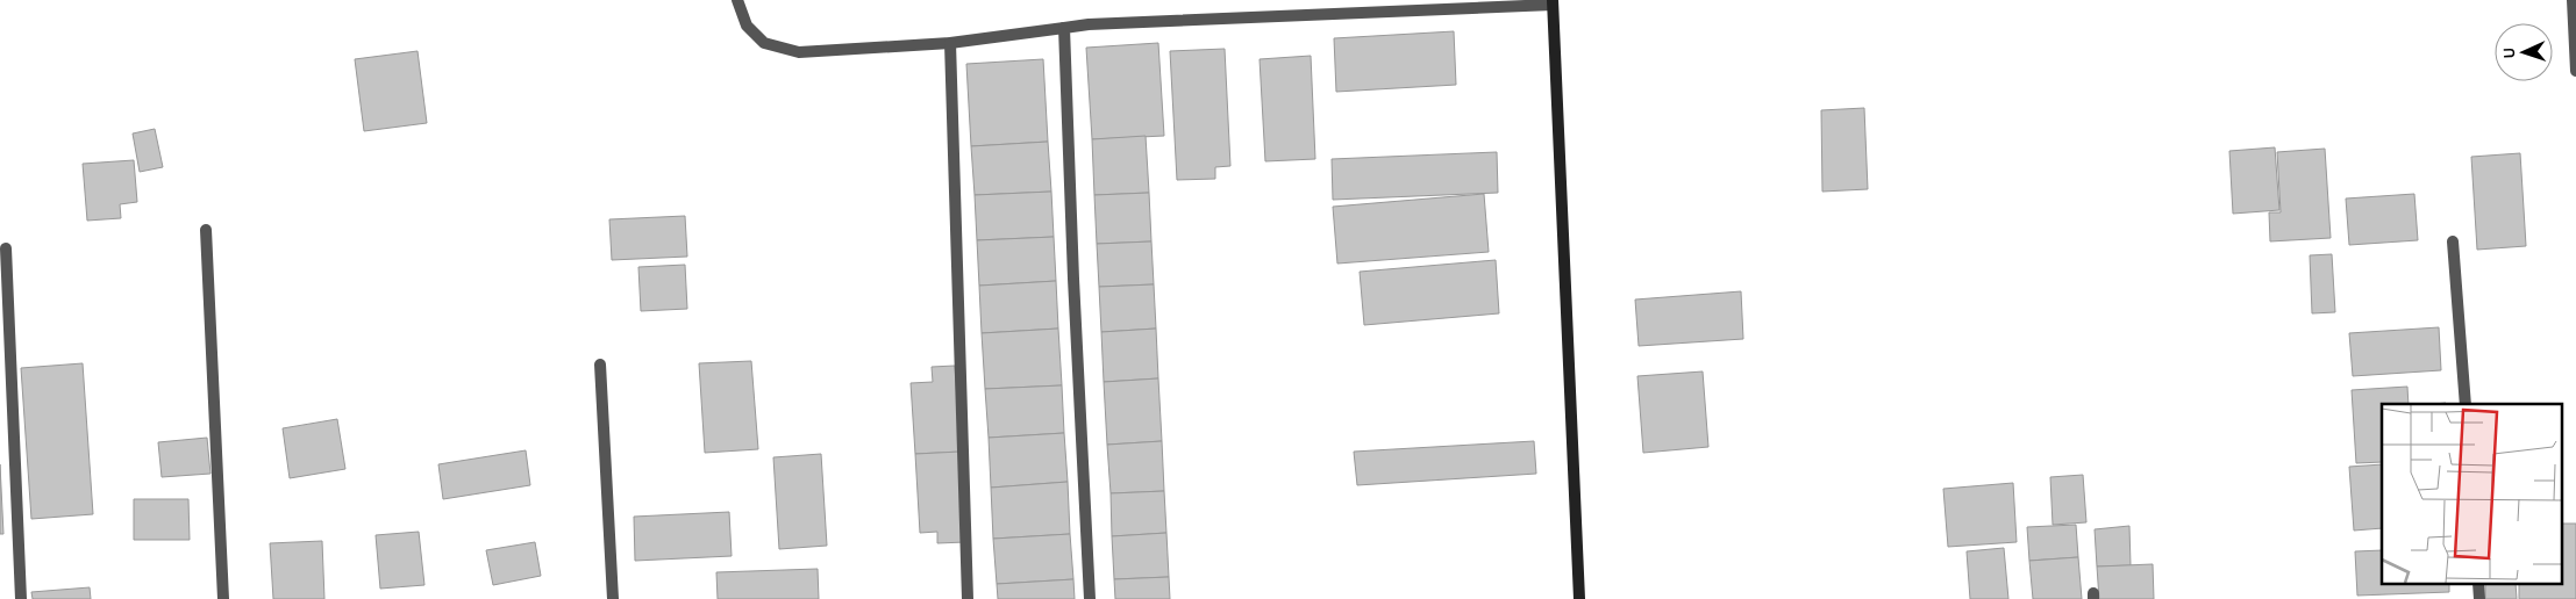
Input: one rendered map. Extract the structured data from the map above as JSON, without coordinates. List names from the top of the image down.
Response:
{
  "north": "left"
}
